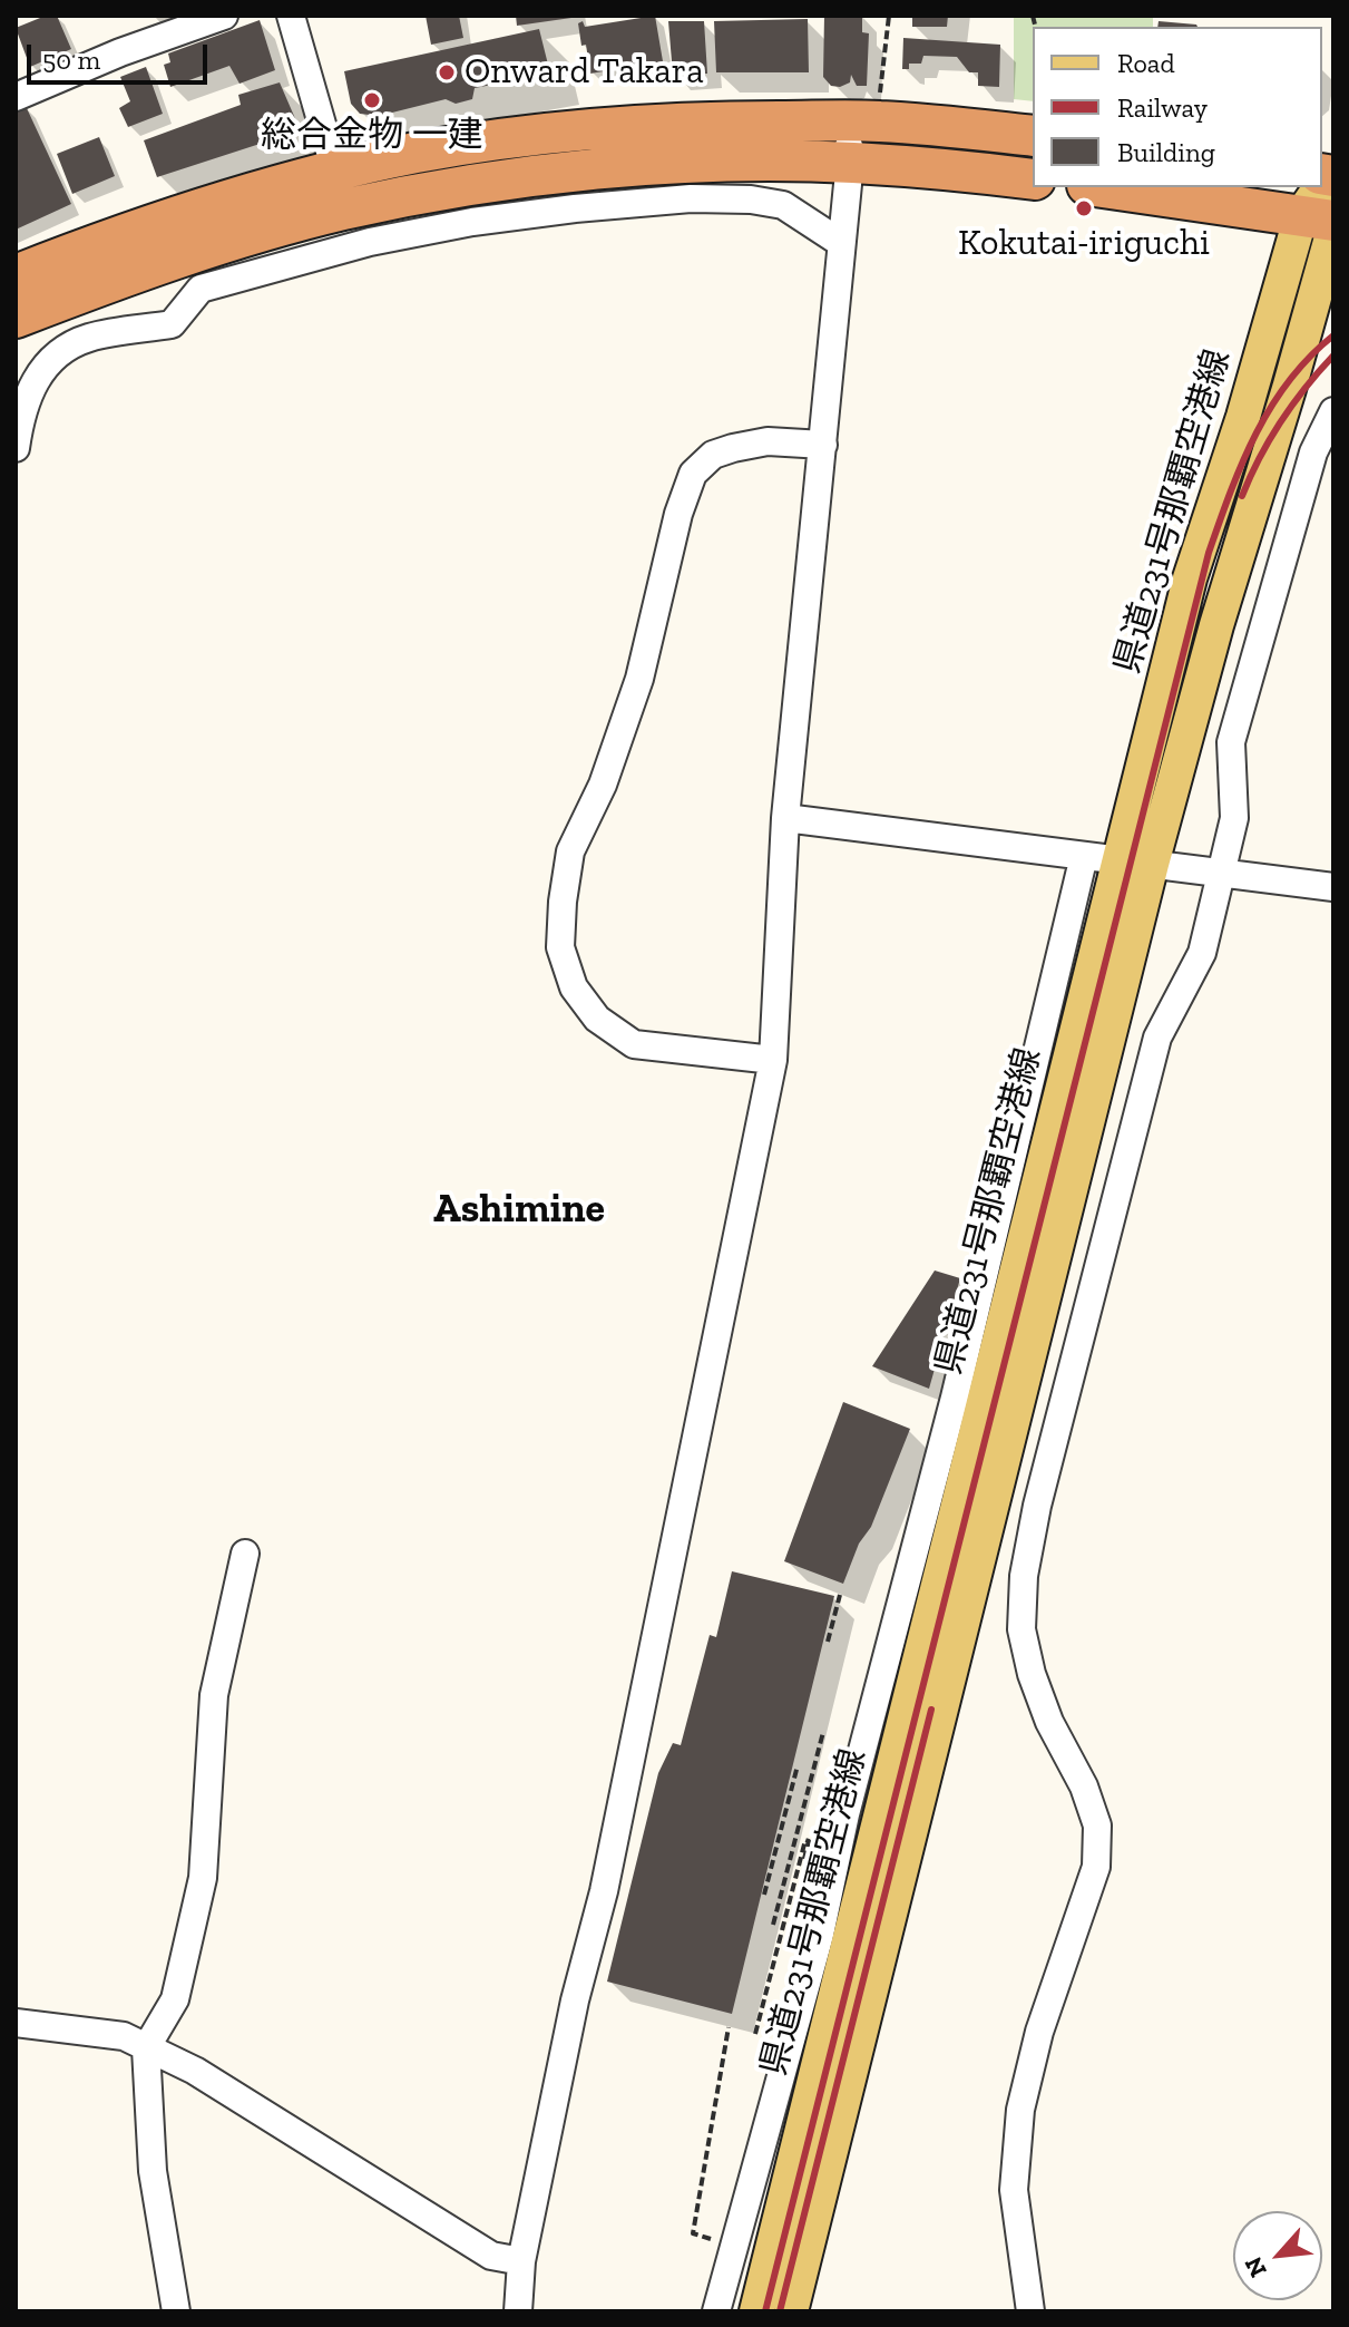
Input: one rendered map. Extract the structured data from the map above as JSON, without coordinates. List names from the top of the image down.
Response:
{
  "streets": {
    "main road": ["県道231号那覇空港線"]
  },
  "districts": ["Ashimine"],
  "places": ["Onward Takara", "総合金物 一建", "Kokutai-iriguchi"],
  "legend": ["Road", "Railway", "Building"],
  "scale_bar": "50 m",
  "north": "bottom left"
}
